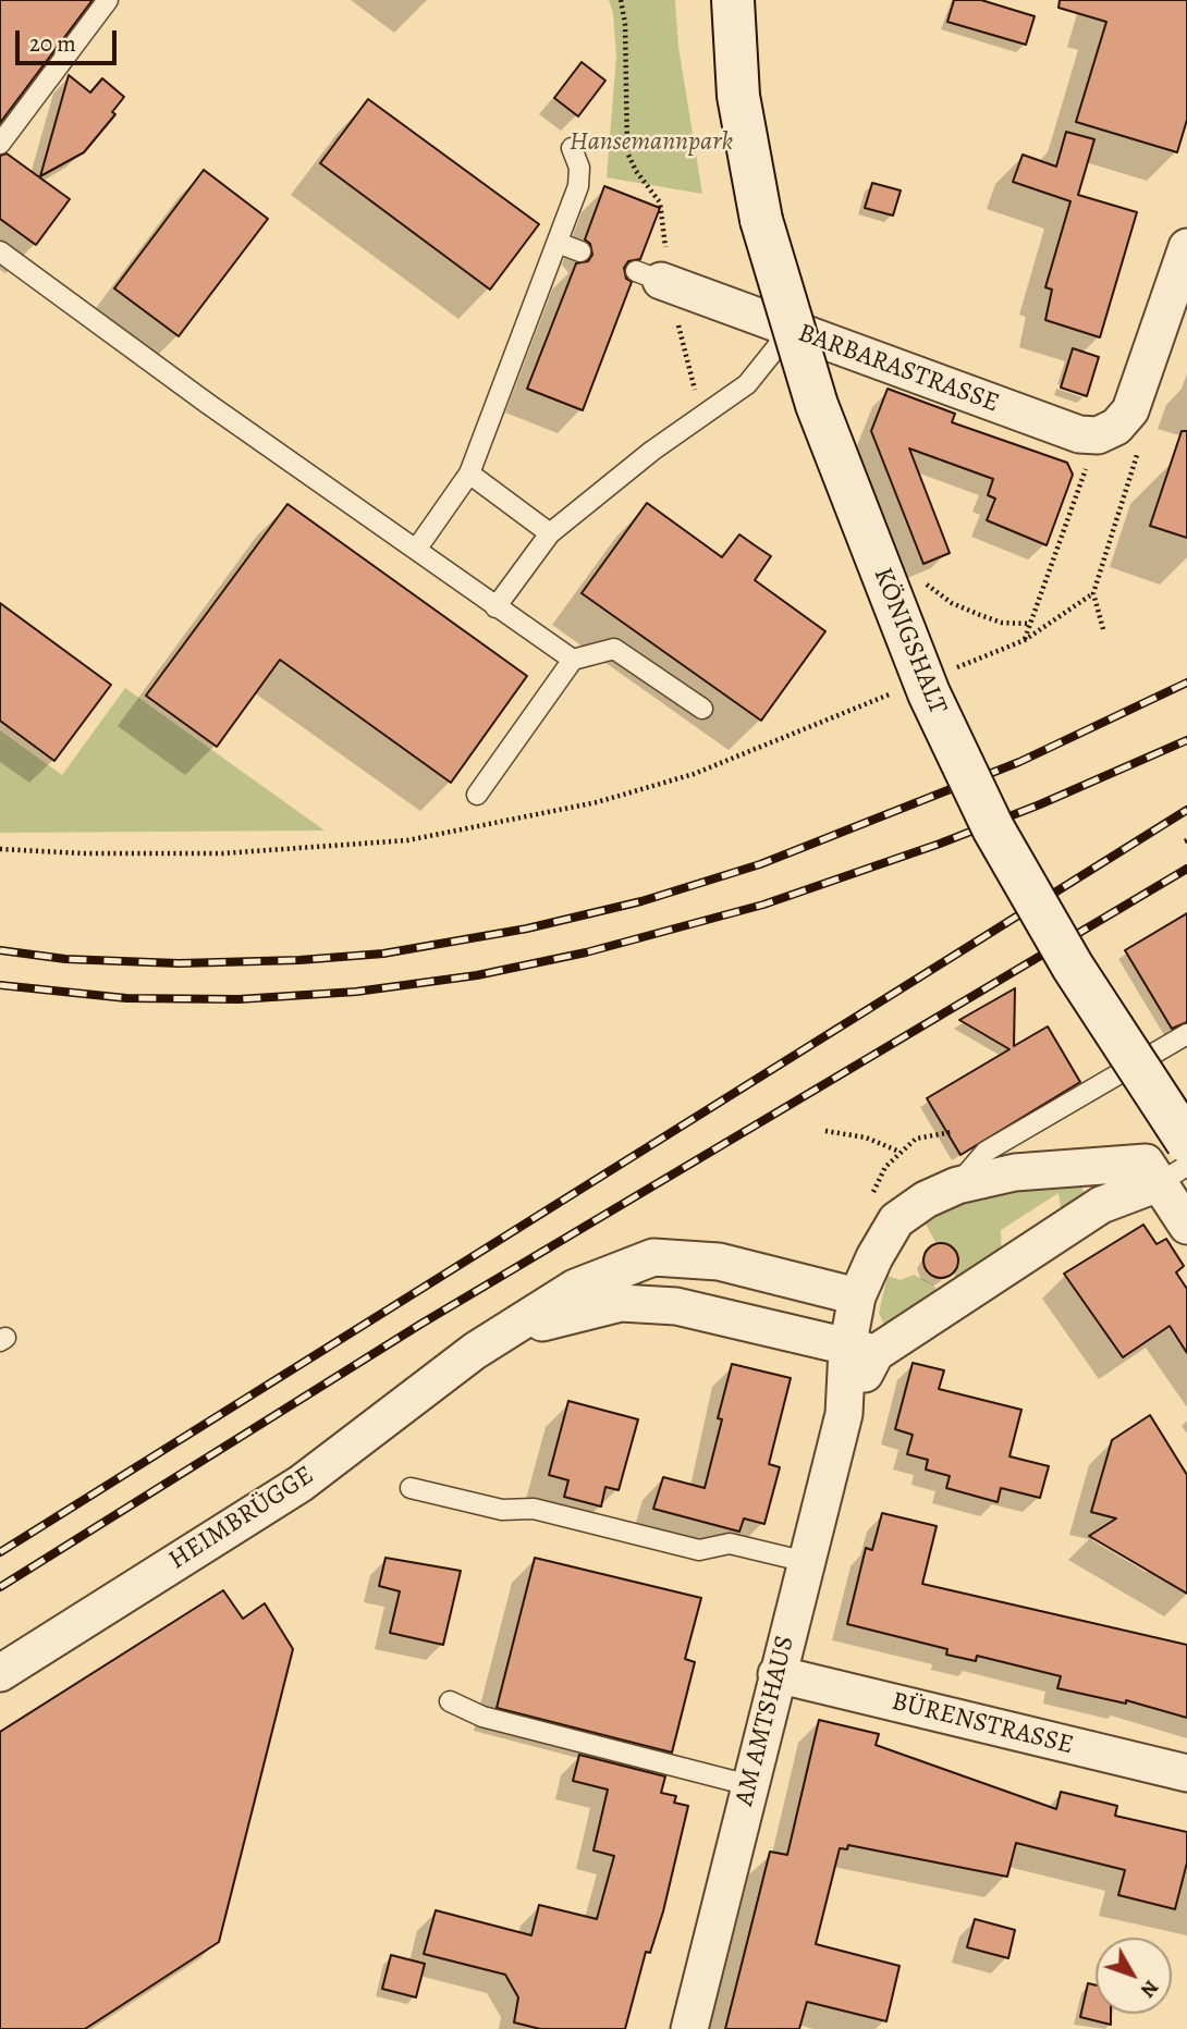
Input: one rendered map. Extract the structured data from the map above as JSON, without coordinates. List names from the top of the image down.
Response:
{
  "streets": {
    "main road": ["KÖNIGSHALT"],
    "street": [
      "BARBARASTRASSE",
      "HEIMBRÜGGE",
      "AM AMTSHAUS",
      "BÜRENSTRASSE"
    ]
  },
  "crossings": [
    ["HEIMBRÜGGE", "AM AMTSHAUS"],
    ["AM AMTSHAUS", "BÜRENSTRASSE"]
  ],
  "parks": ["Hansemannpark"],
  "scale_bar": "20 m",
  "north": "bottom right"
}
